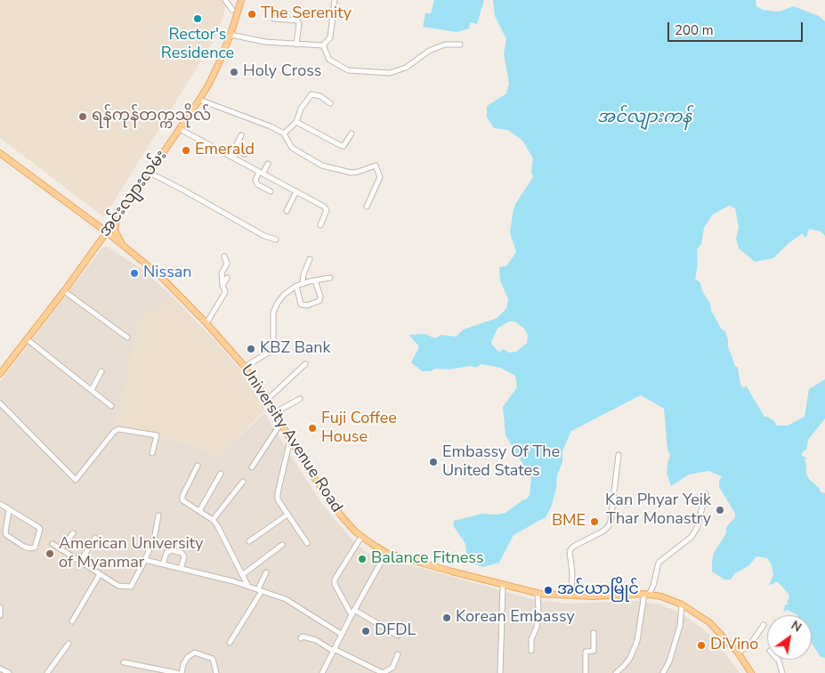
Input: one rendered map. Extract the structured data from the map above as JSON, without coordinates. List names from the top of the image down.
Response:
{
  "streets": {
    "main road": ["အင်းလျားလမ်း", "University Avenue Road"]
  },
  "crossings": [
    ["အင်းလျားလမ်း", "University Avenue Road"]
  ],
  "water": ["အင်လျားကန်"],
  "places": [
    "The Serenity",
    "Rector's Residence",
    "Holy Cross",
    "ရန်ကုန်တက္ကသိုလ်",
    "Emerald",
    "Nissan",
    "KBZ Bank",
    "Fuji Coffee House",
    "Embassy Of The United States",
    "Kan Phyar Yeik Thar Monastry",
    "BME",
    "American University of Myanmar",
    "Balance Fitness",
    "အင်ယာမြိုင်",
    "Korean Embassy",
    "DFDL",
    "DiVino"
  ],
  "scale_bar": "200 m",
  "north": "top right"
}
